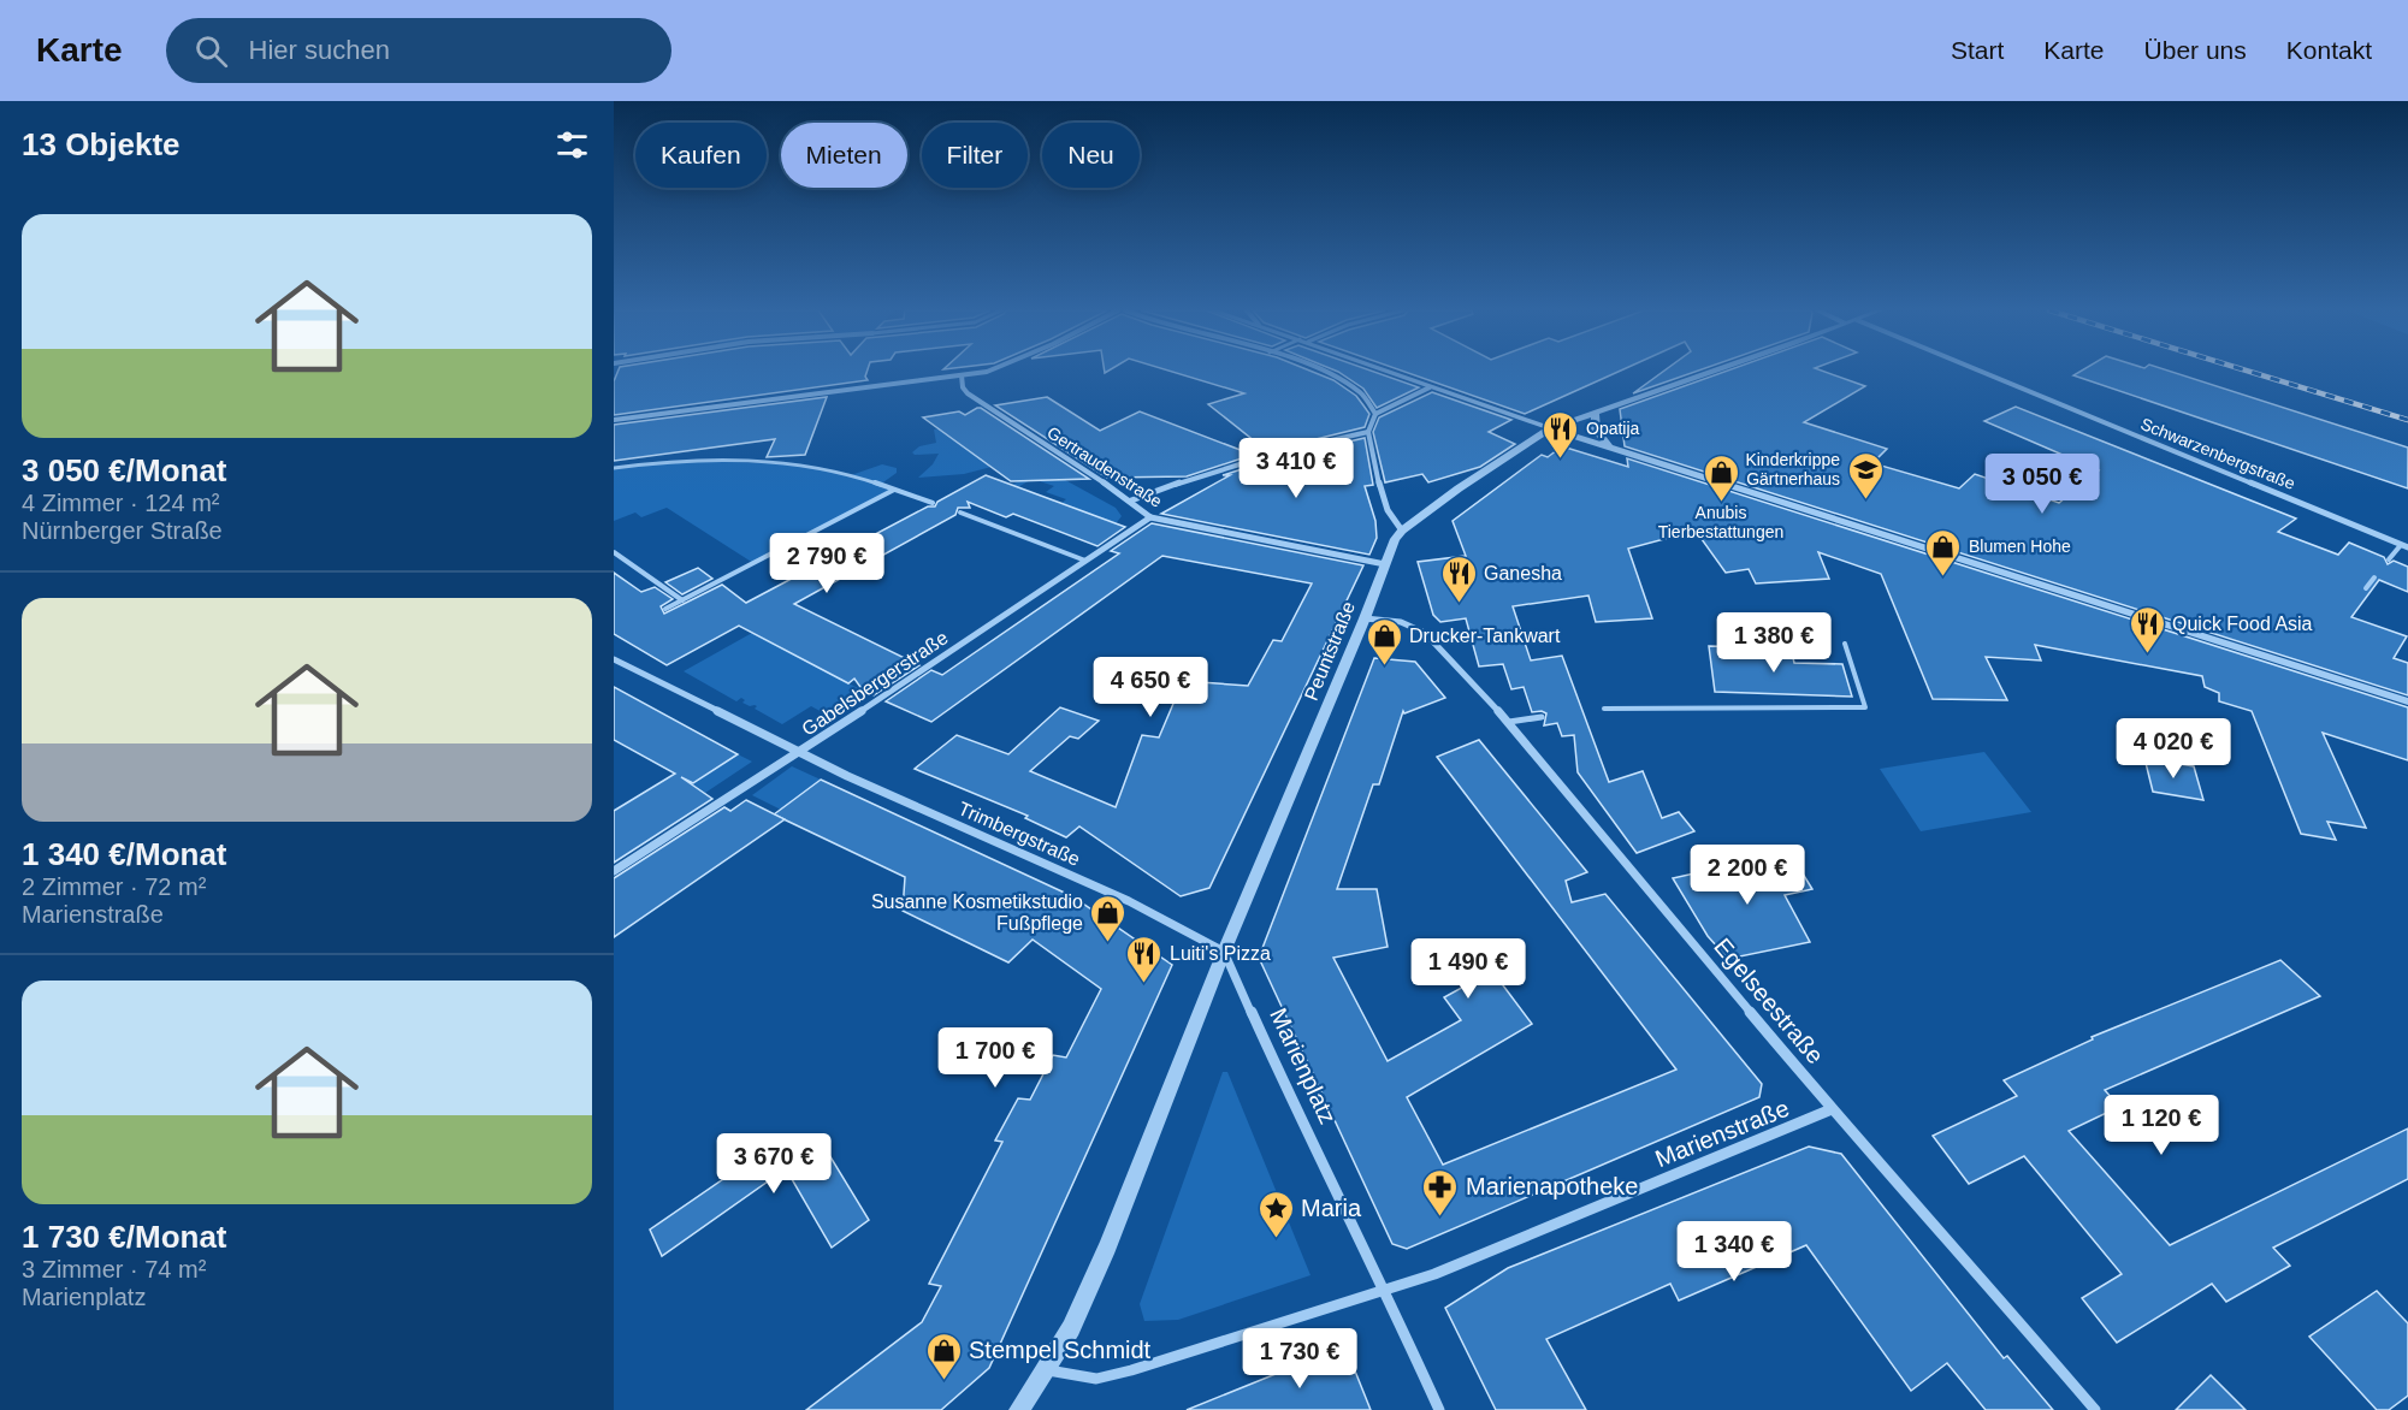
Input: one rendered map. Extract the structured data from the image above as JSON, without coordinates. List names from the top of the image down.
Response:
{
  "streets": {
    "street": [
      "Schwarzenbergstraße",
      "Gertraudenstraße",
      "Peuntstraße",
      "Gabelsbergerstraße",
      "Trimbergstraße",
      "Egelseestraße",
      "Marienplatz",
      "Marienstraße"
    ]
  },
  "crossings": [
    ["Gertraudenstraße", "Peuntstraße"],
    ["Gertraudenstraße", "Gabelsbergerstraße"],
    ["Peuntstraße", "Trimbergstraße"],
    ["Peuntstraße", "Egelseestraße"],
    ["Peuntstraße", "Marienplatz"],
    ["Gabelsbergerstraße", "Trimbergstraße"],
    ["Trimbergstraße", "Marienplatz"],
    ["Egelseestraße", "Marienstraße"],
    ["Marienplatz", "Marienstraße"]
  ],
  "places": {
    "restaurant": [
      "Opatija",
      "Ganesha",
      "Quick Food Asia",
      "Luiti's Pizza"
    ],
    "school or university": ["Kinderkrippe Gärtnerhaus"],
    "shop": [
      "Anubis Tierbestattungen",
      "Blumen Hohe",
      "Drucker-Tankwart",
      "Susanne Kosmetikstudio Fußpflege",
      "Stempel Schmidt"
    ],
    "pharmacy": ["Marienapotheke"],
    "place": ["Maria"]
  },
  "page": {
    "header": "Karte",
    "search": "Hier suchen",
    "nav": [
      "Start",
      "Karte",
      "Über uns",
      "Kontakt"
    ],
    "heading": "13 Objekte",
    "chip": [
      "Kaufen",
      "Mieten",
      "Filter",
      "Neu"
    ],
    "list": [
      {
        "name": "3 050 €/Monat",
        "note": "4 Zimmer · 124 m² · Nürnberger Straße"
      },
      {
        "name": "1 340 €/Monat",
        "note": "2 Zimmer · 72 m² · Marienstraße"
      },
      {
        "name": "1 730 €/Monat",
        "note": "3 Zimmer · 74 m² · Marienplatz"
      }
    ],
    "price": [
      "3 410 €",
      "3 050 €",
      "2 790 €",
      "1 380 €",
      "4 650 €",
      "4 020 €",
      "2 200 €",
      "1 490 €",
      "1 700 €",
      "1 120 €",
      "3 670 €",
      "1 340 €",
      "1 730 €"
    ]
  }
}
